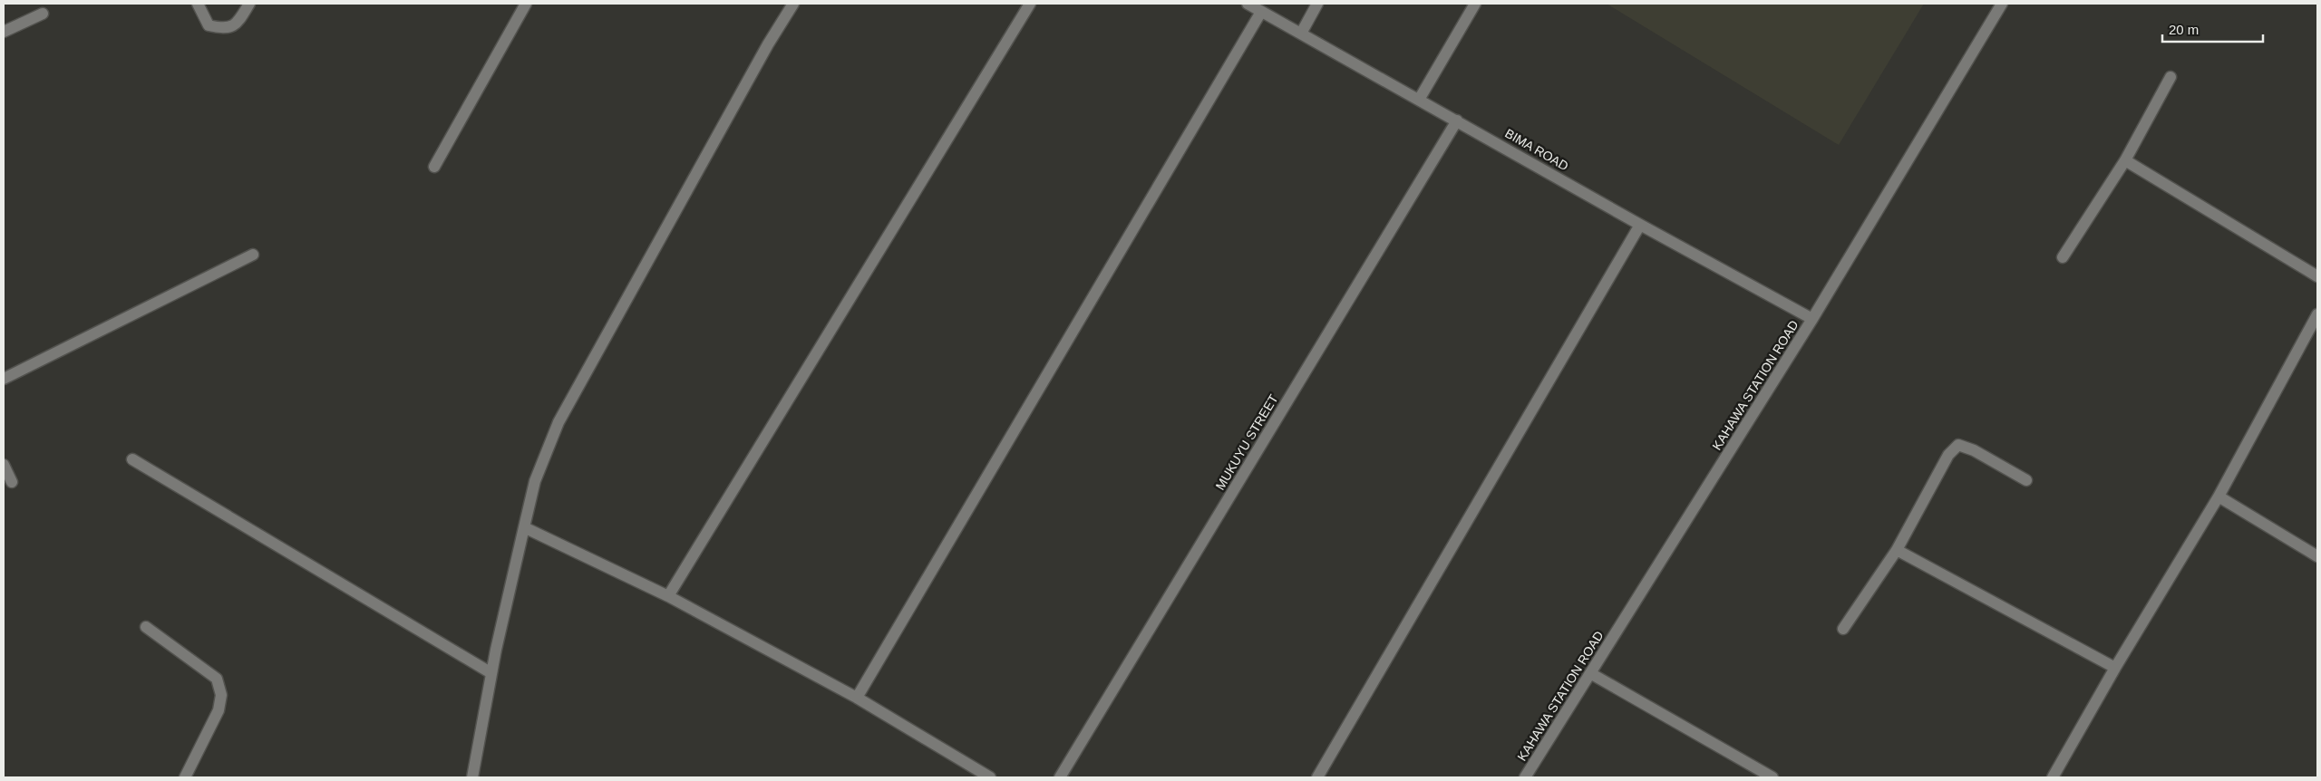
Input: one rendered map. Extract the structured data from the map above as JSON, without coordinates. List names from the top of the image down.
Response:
{
  "streets": {
    "street": ["BIMA ROAD", "KAHAWA STATION ROAD", "MUKUYU STREET"]
  },
  "crossings": [
    ["BIMA ROAD", "KAHAWA STATION ROAD"],
    ["BIMA ROAD", "MUKUYU STREET"]
  ],
  "scale_bar": "20 m"
}
